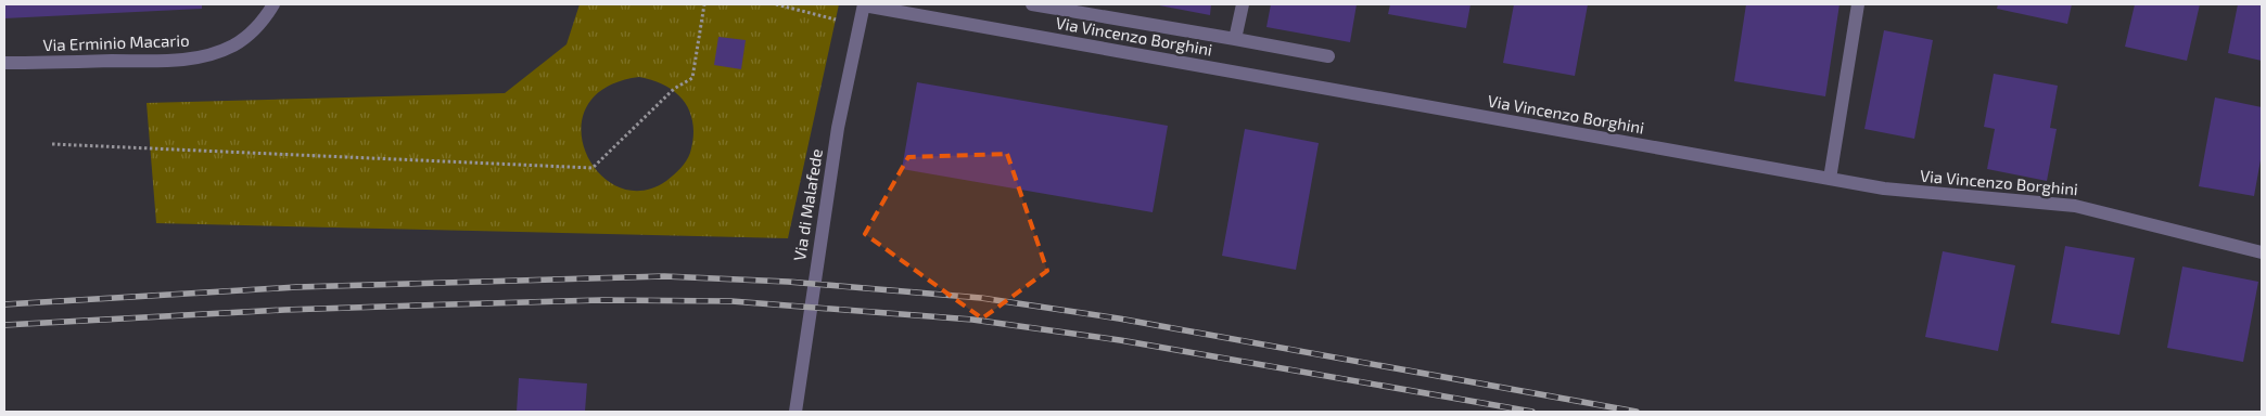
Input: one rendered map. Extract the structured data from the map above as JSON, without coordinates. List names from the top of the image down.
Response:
{
  "streets": {
    "street": ["Via Vincenzo Borghini", "Via Erminio Macario", "Via di Malafede"]
  },
  "crossings": [
    ["Via Vincenzo Borghini", "Via di Malafede"]
  ]
}
